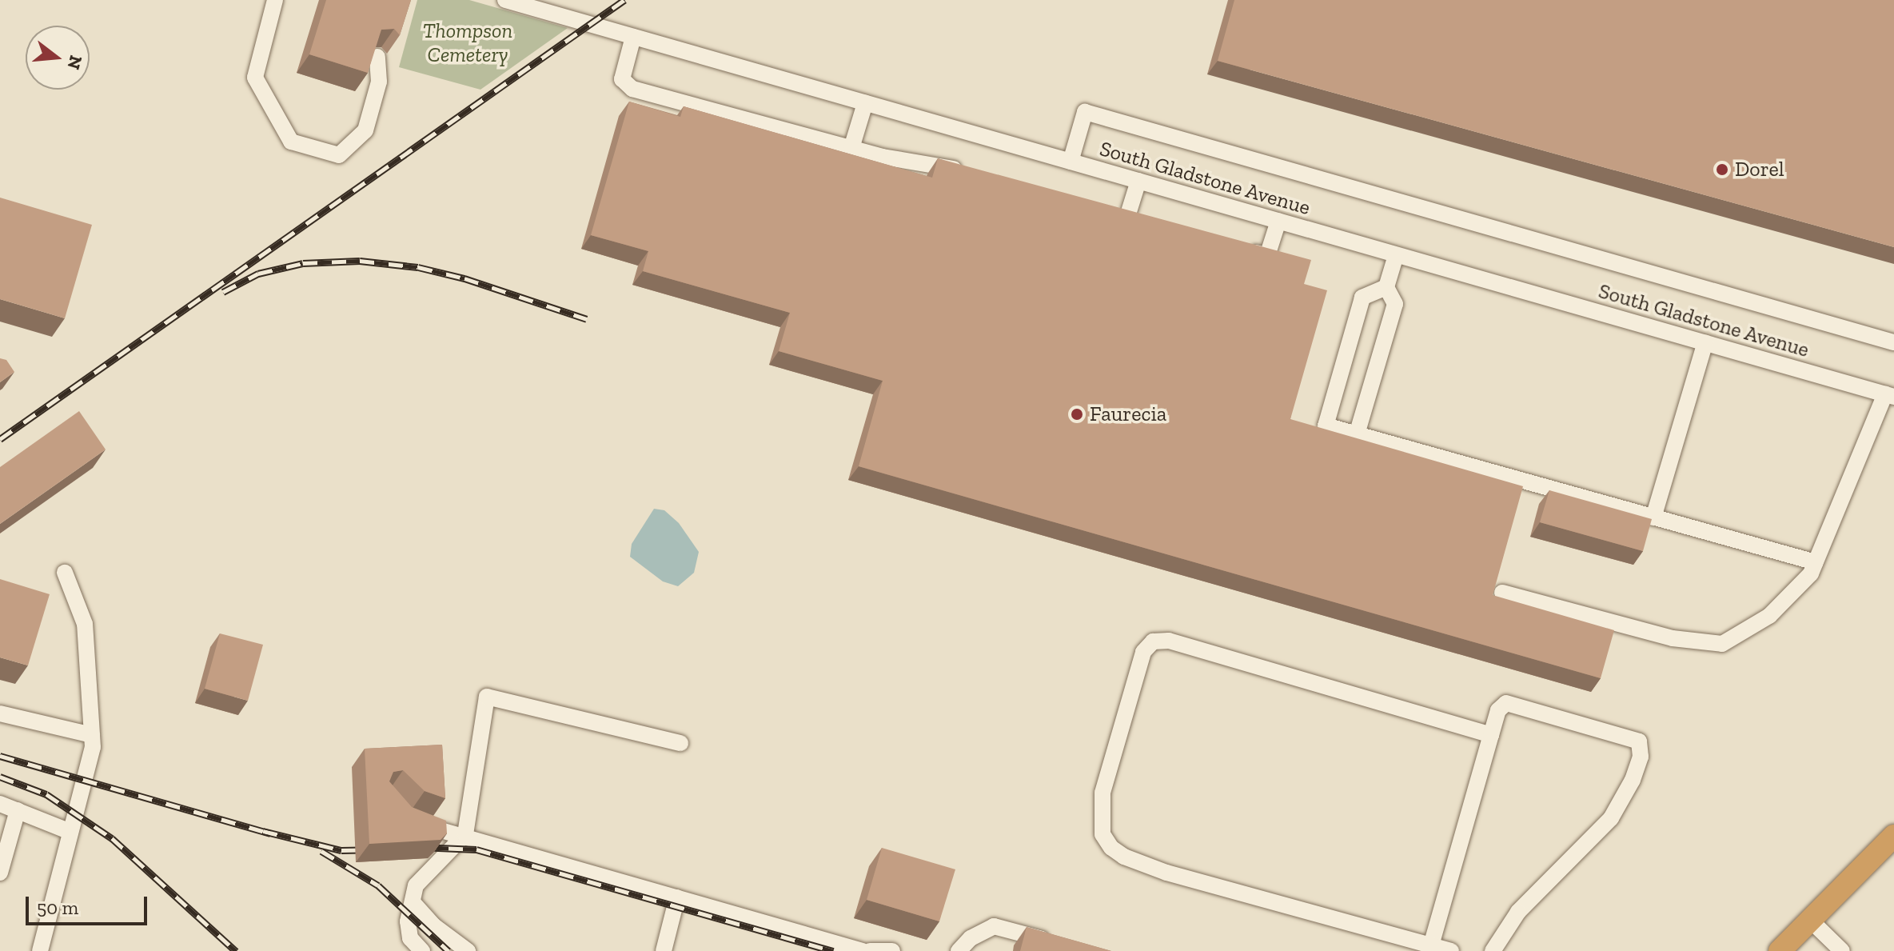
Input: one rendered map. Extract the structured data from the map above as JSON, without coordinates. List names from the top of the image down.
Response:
{
  "streets": {
    "street": ["South Gladstone Avenue"]
  },
  "parks": ["Thompson Cemetery"],
  "places": ["Dorel", "Faurecia"],
  "scale_bar": "50 m",
  "north": "right"
}
